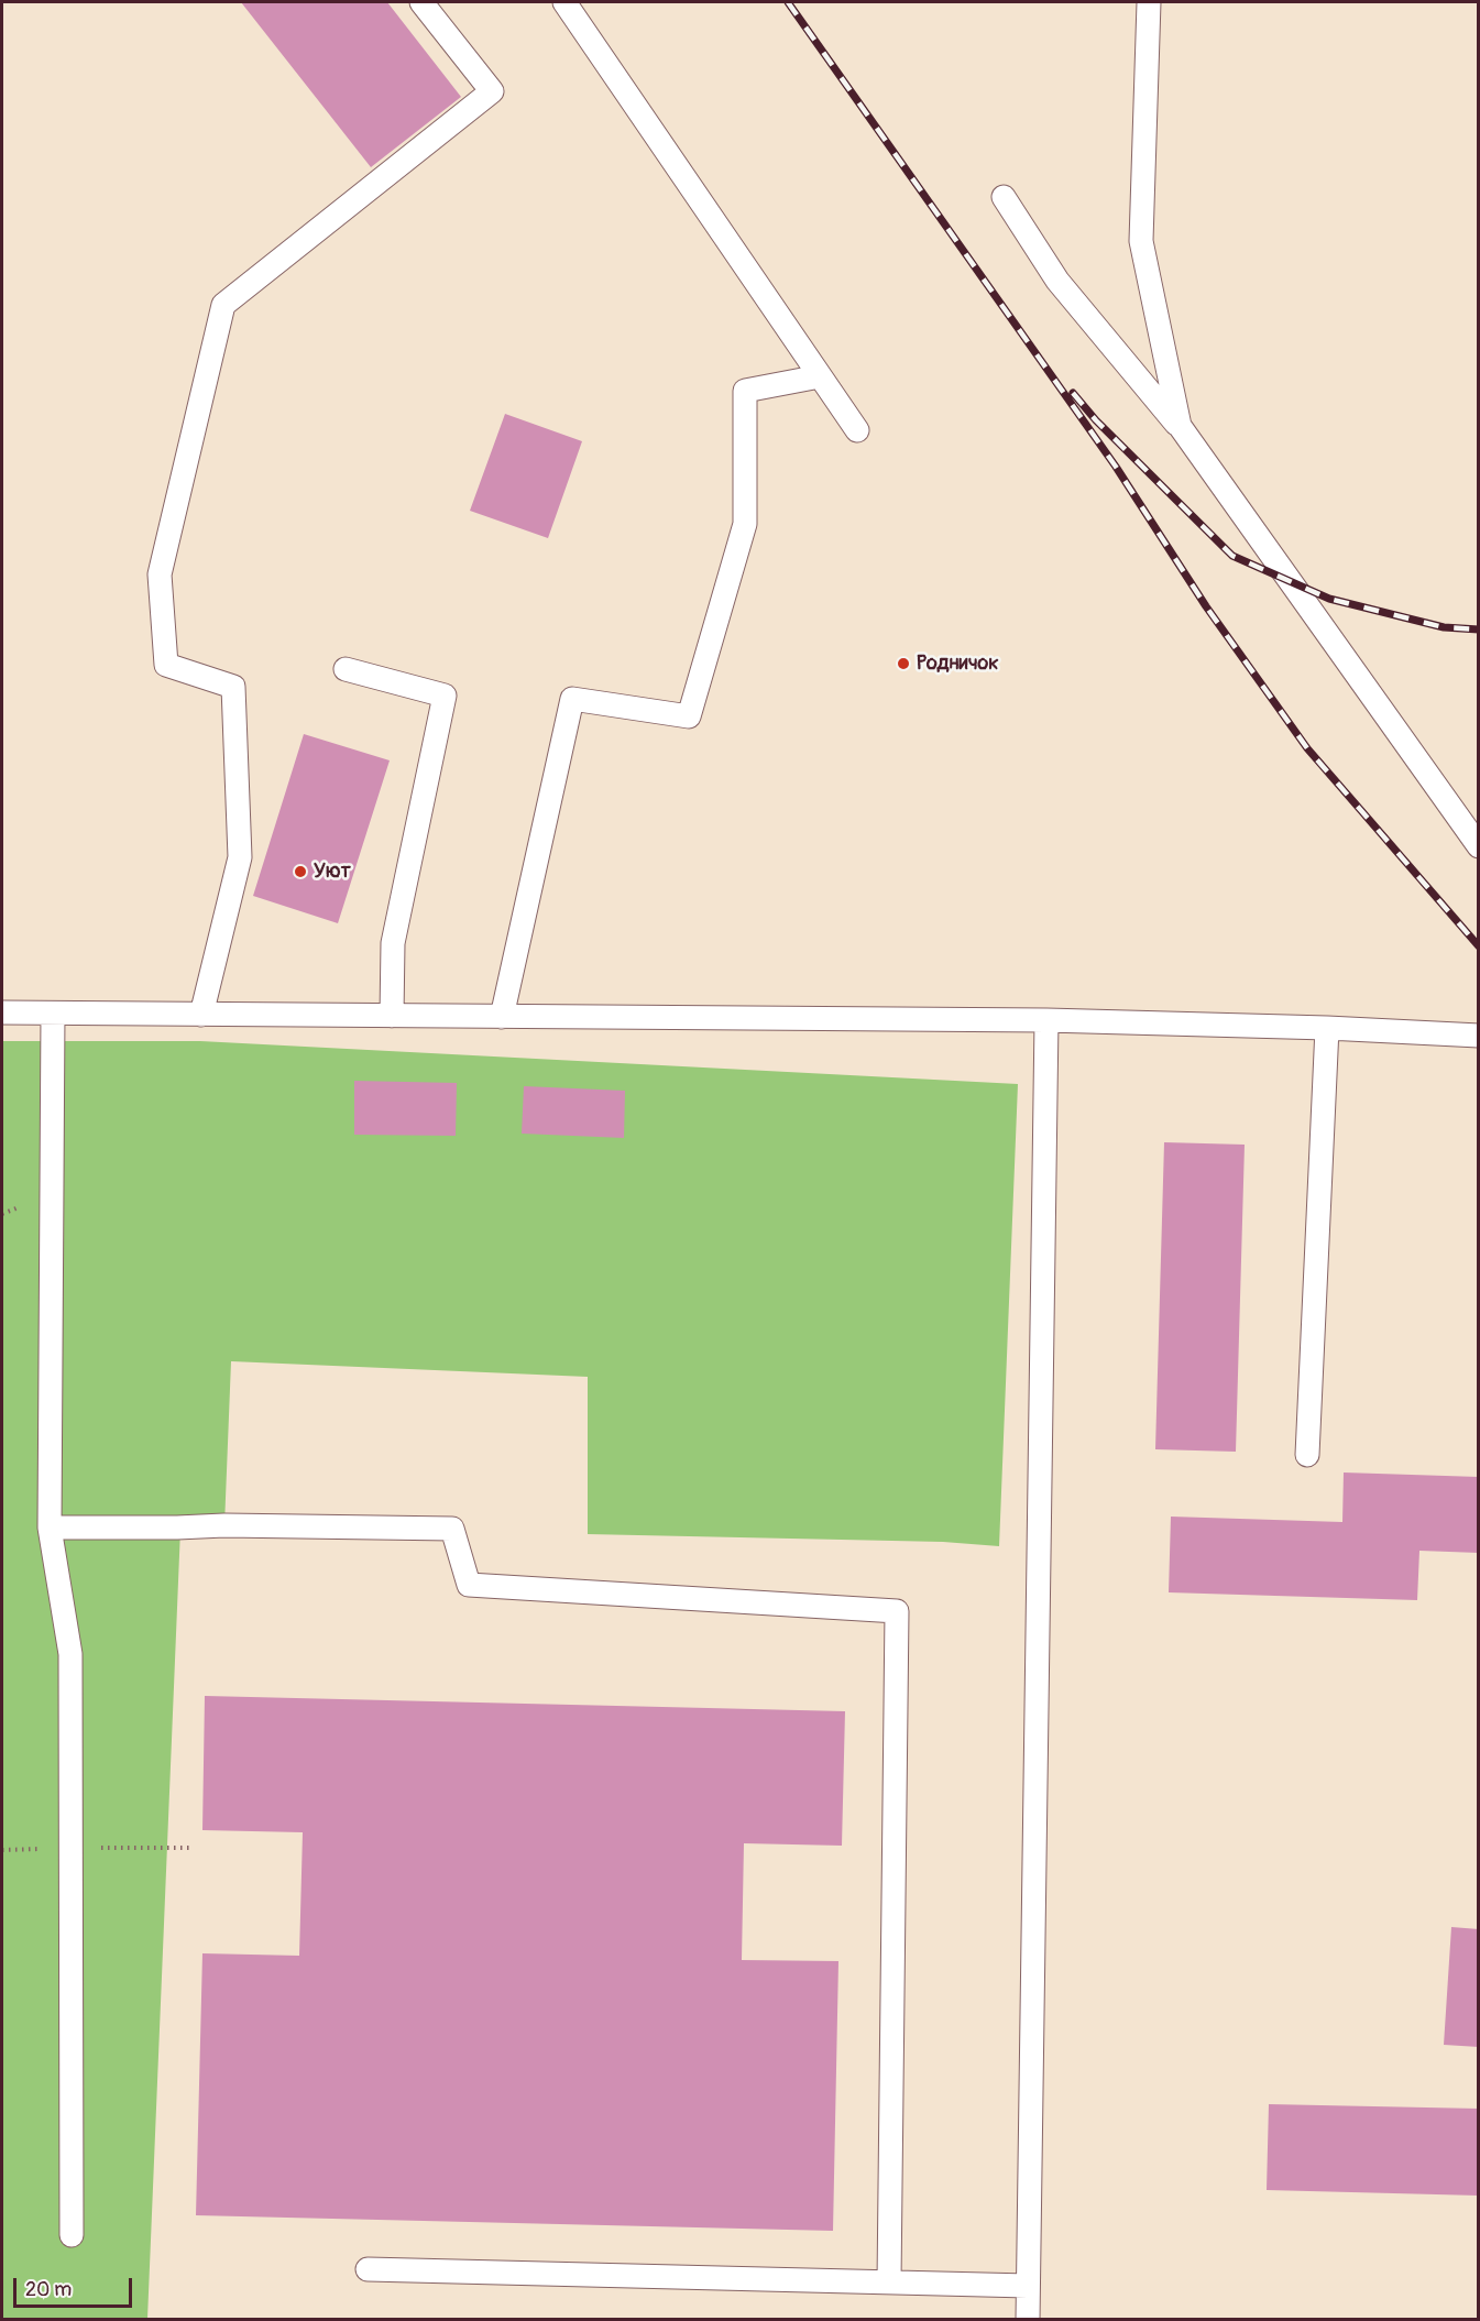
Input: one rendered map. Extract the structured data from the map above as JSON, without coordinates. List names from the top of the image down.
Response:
{
  "places": ["Родничок", "Уют"],
  "scale_bar": "20 m"
}
